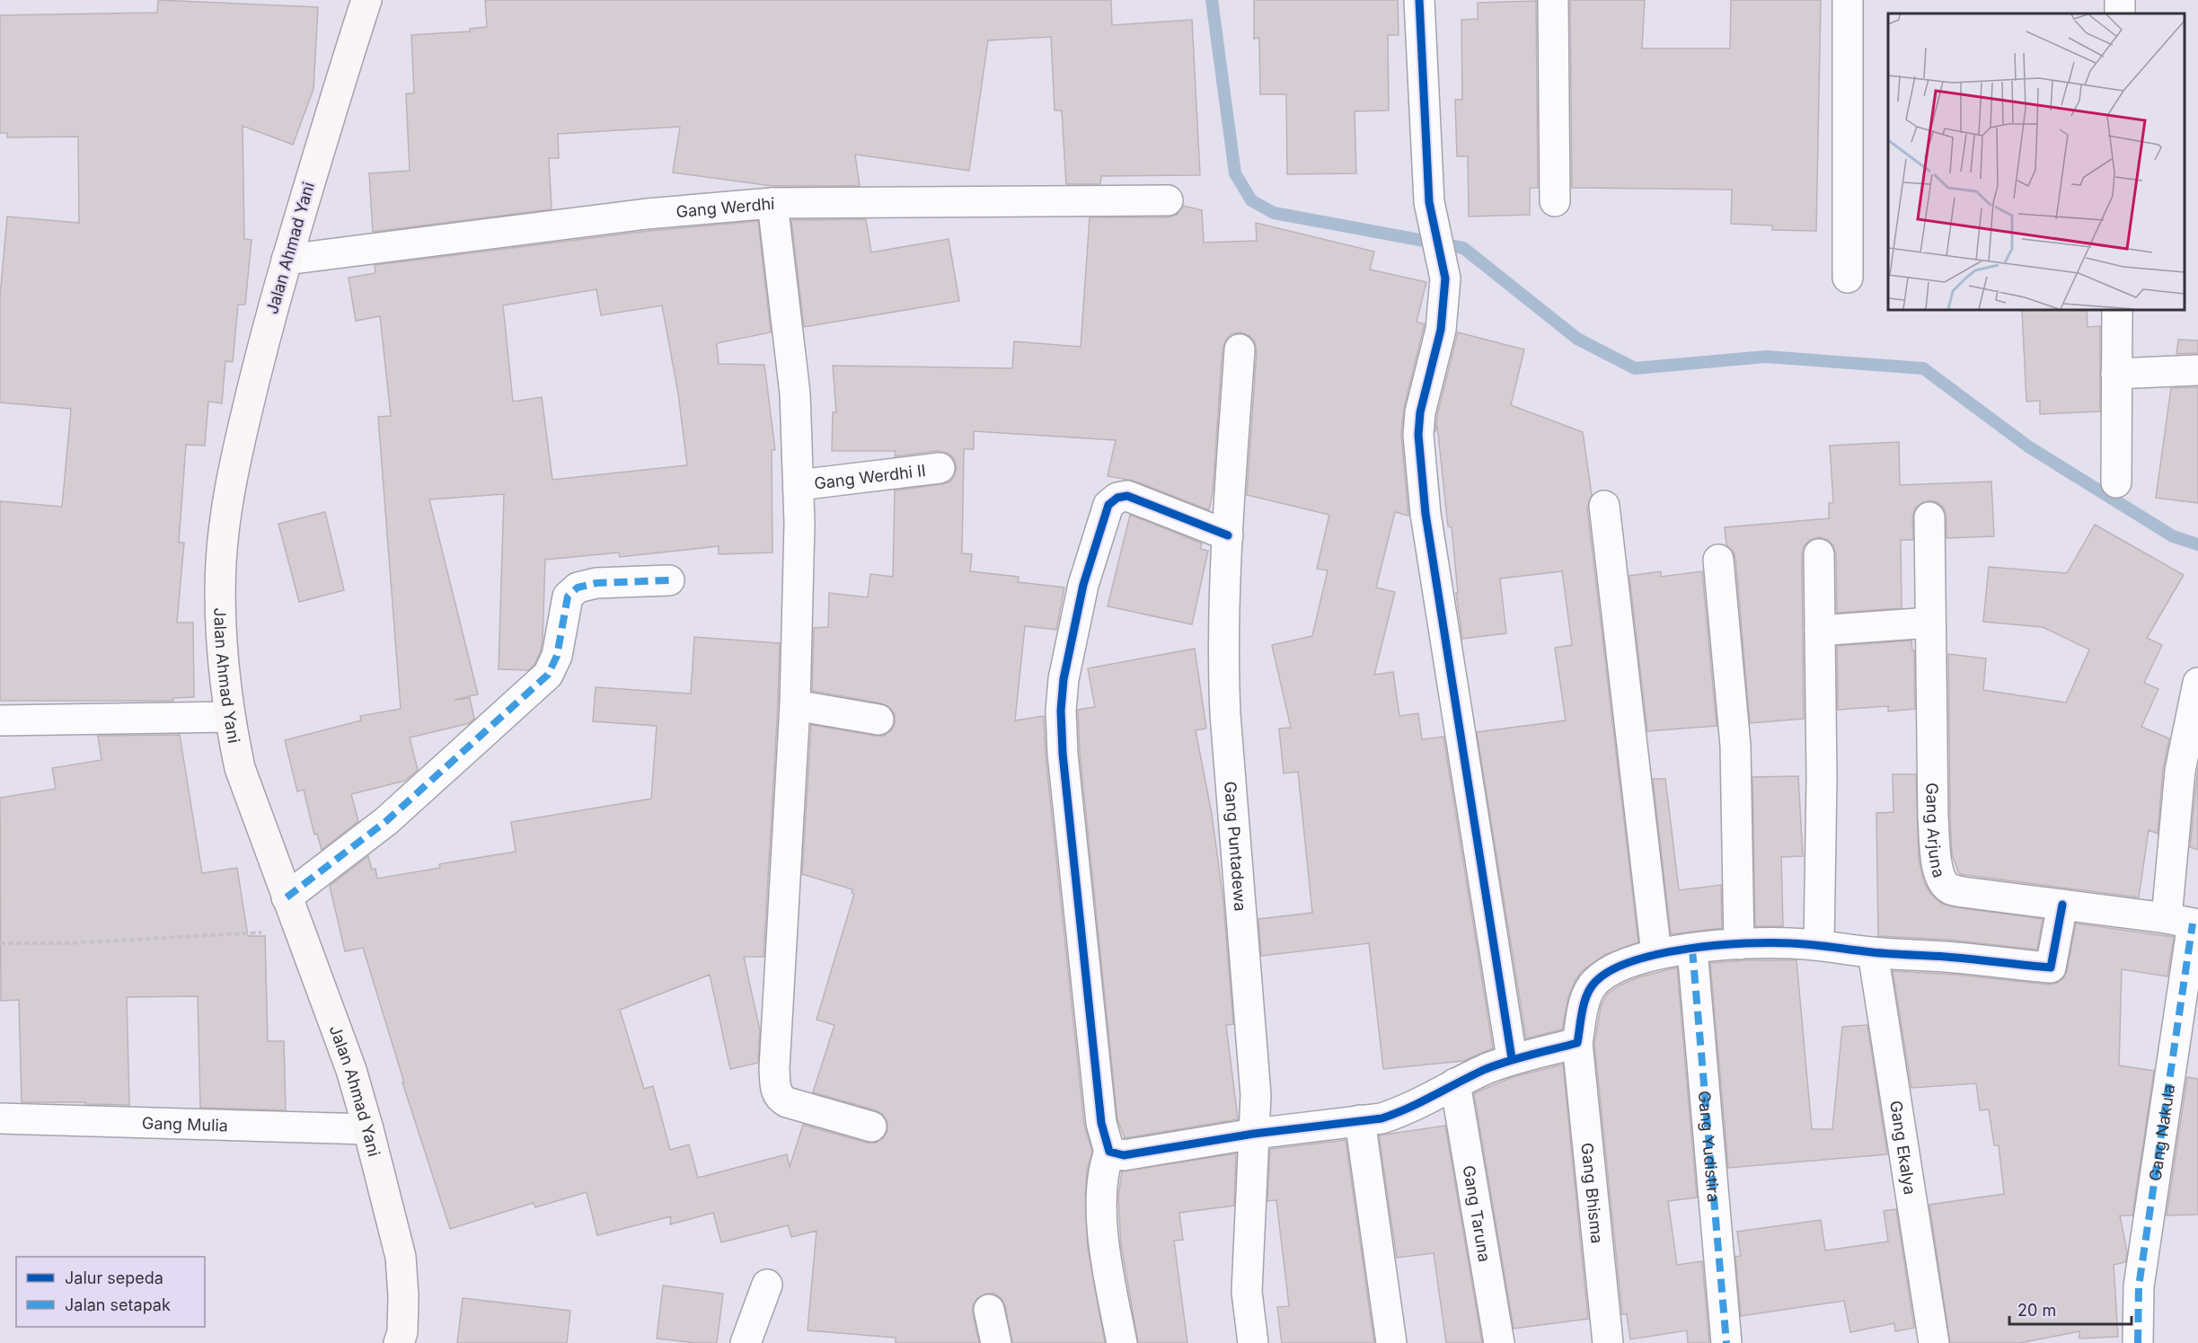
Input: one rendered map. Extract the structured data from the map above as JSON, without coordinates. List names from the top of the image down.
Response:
{
  "streets": {
    "main road": ["Jalan Ahmad Yani"],
    "street": [
      "Gang Werdhi",
      "Gang Werdhi II",
      "Gang Arjuna",
      "Gang Puntadewa",
      "Gang Mulia",
      "Gang Nakula",
      "Gang Yudistira",
      "Gang Ekalya",
      "Gang Bhisma",
      "Gang Taruna"
    ]
  },
  "crossings": [
    ["Gang Werdhi", "Jalan Ahmad Yani"],
    ["Jalan Ahmad Yani", "Gang Mulia"],
    ["Gang Arjuna", "Gang Nakula"],
    ["Gang Arjuna", "Gang Bhisma"],
    ["Gang Yudistira", "Gang Bhisma"],
    ["Gang Ekalya", "Gang Bhisma"]
  ],
  "legend": ["Jalur sepeda", "Jalan setapak"],
  "scale_bar": "20 m"
}
